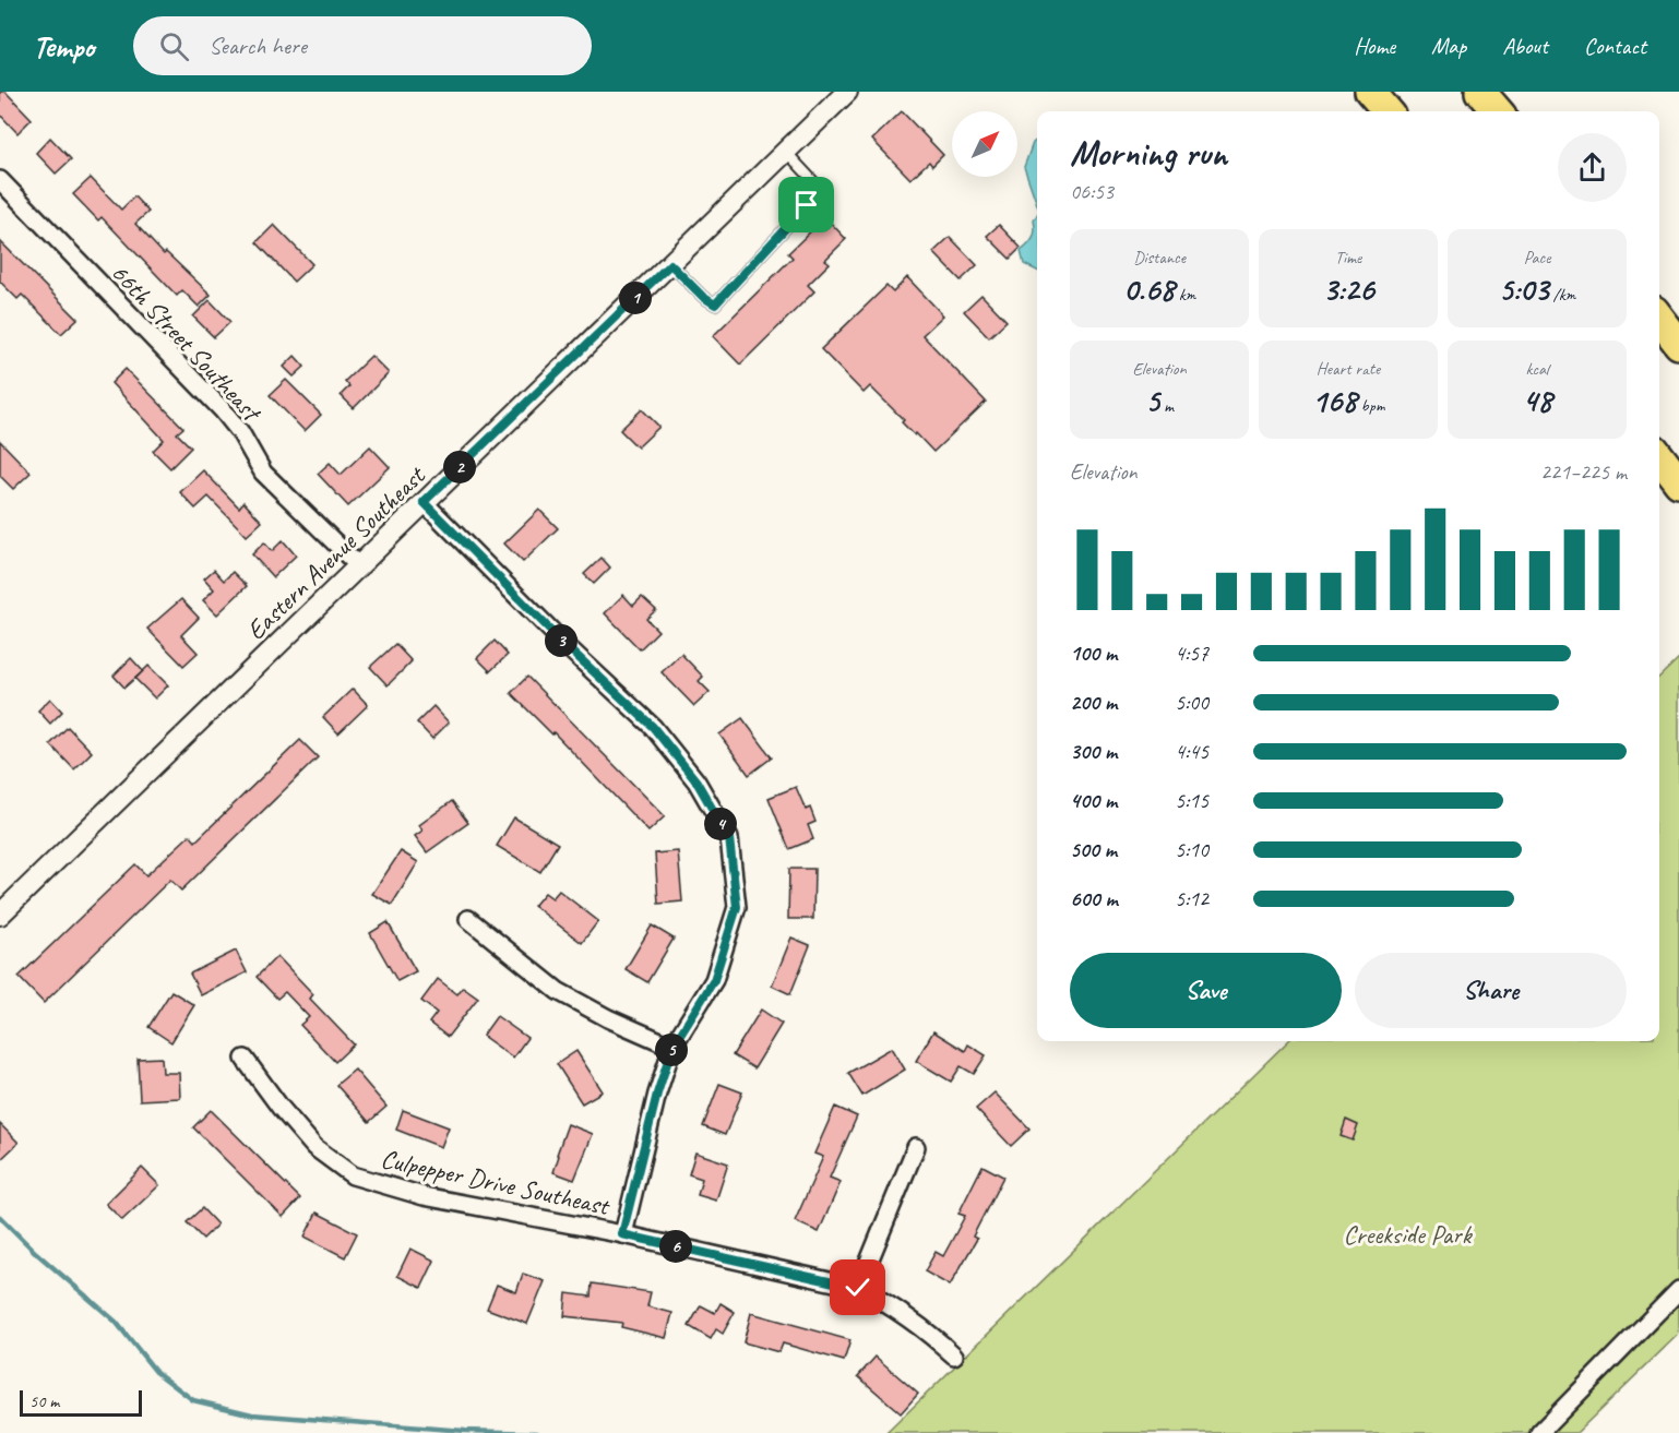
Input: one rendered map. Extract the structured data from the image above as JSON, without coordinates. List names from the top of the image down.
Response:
{
  "streets": {
    "street": ["66th Street Southeast", "Eastern Avenue Southeast", "Culpepper Drive Southeast"]
  },
  "crossings": [
    ["66th Street Southeast", "Eastern Avenue Southeast"]
  ],
  "parks": ["Creekside Park"],
  "scale_bar": "50 m",
  "north": "top right",
  "page": {
    "header": "Tempo",
    "search": "Search here",
    "nav": [
      "Home",
      "Map",
      "About",
      "Contact"
    ],
    "heading": ["Morning run", "06:53"],
    "stats": [
      ["Distance", "0.68 km"],
      ["Time", "3:26"],
      ["Pace", "5:03 /km"],
      ["Elevation", "5 m"],
      ["Heart rate", "168 bpm"],
      ["kcal", "48"]
    ],
    "pins": [
      "1",
      "2",
      "3",
      "4",
      "5",
      "6"
    ],
    "chart": ["Elevation", "221–225 m"],
    "list": [
      {
        "name": "100 m",
        "note": "4:57"
      },
      {
        "name": "200 m",
        "note": "5:00"
      },
      {
        "name": "300 m",
        "note": "4:45"
      },
      {
        "name": "400 m",
        "note": "5:15"
      },
      {
        "name": "500 m",
        "note": "5:10"
      },
      {
        "name": "600 m",
        "note": "5:12"
      }
    ],
    "buttons": ["Save", "Share"],
    "scale": "50 m"
  }
}
